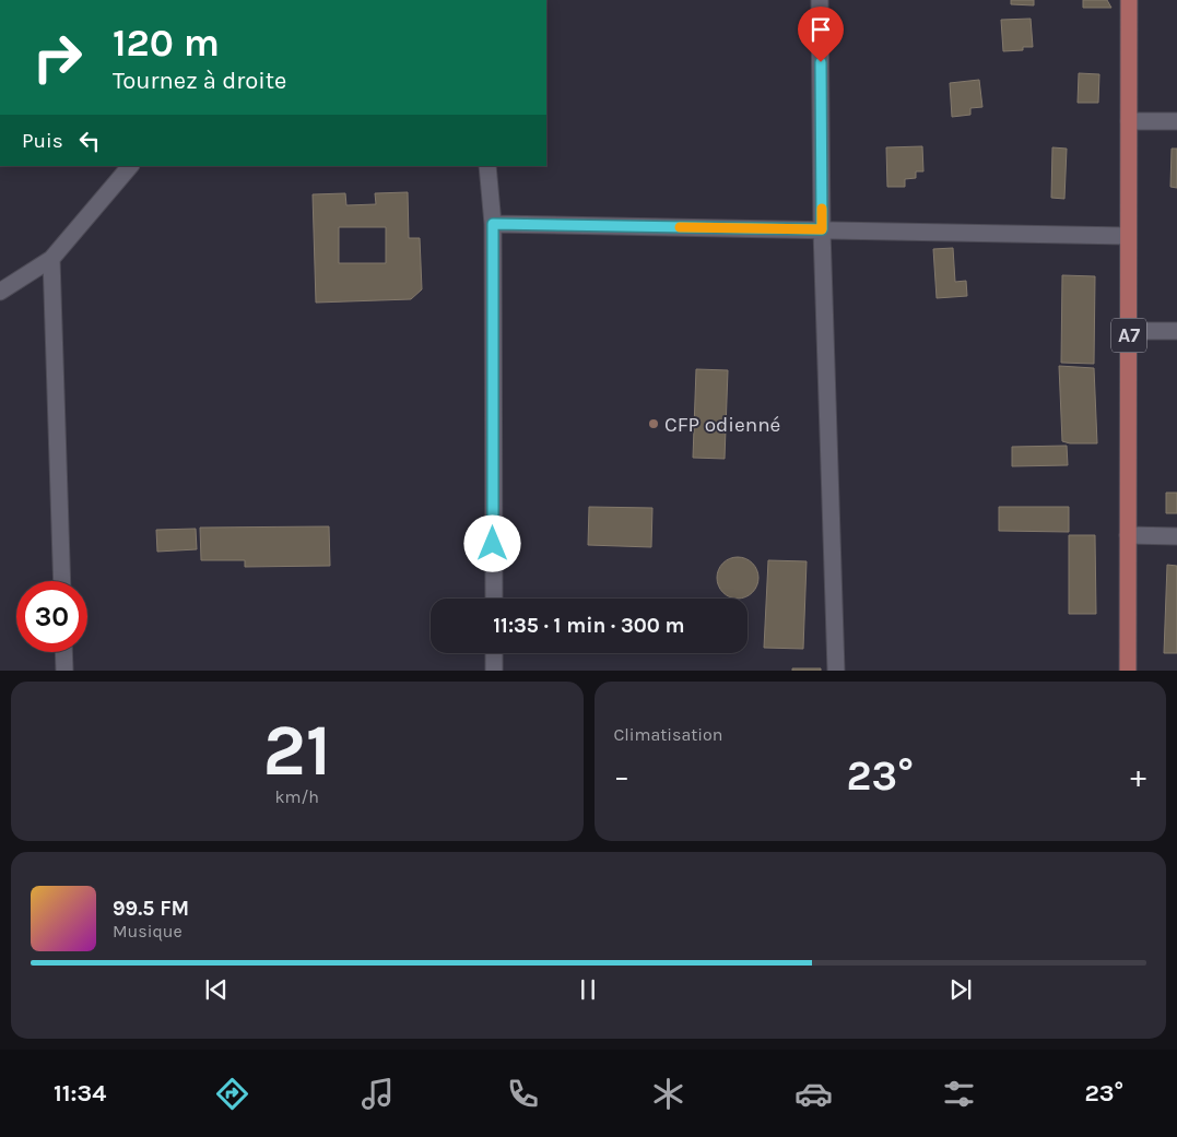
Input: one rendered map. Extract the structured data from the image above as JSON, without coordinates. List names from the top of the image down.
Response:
{
  "streets": {
    "main road": ["A7"]
  },
  "places": ["CFP odienné"],
  "page": {
    "turn": ["120 m", "Tournez à droite"],
    "then": "Puis",
    "limit": "30",
    "trip": "11:35 · 1 min · 300 m",
    "tile": [
      ["21", "km/h"],
      "Climatisation"
    ],
    "heat": ["−", "23°", "+"],
    "song": ["99.5 FM", "Musique"],
    "tabs": ["11:34", "23°"]
  }
}
